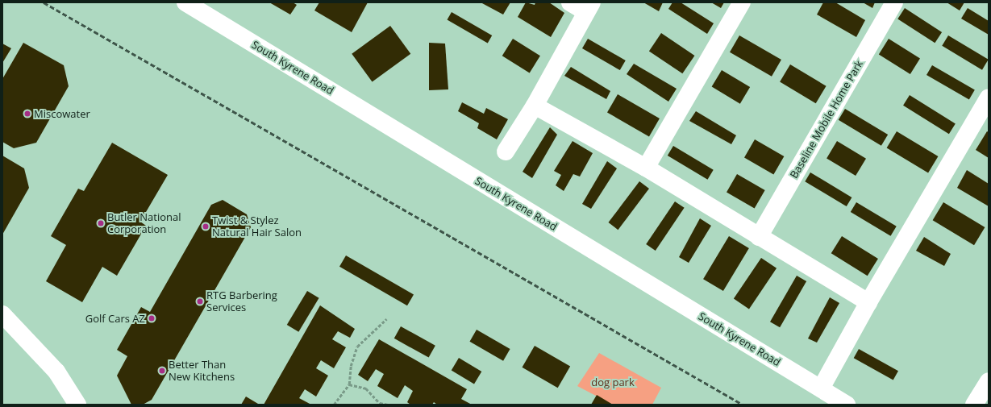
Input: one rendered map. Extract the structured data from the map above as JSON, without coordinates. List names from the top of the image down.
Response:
{
  "streets": {
    "main road": ["South Kyrene Road", "Baseline Mobile Home Park"]
  },
  "parks": ["dog park"],
  "places": [
    "Miscowater",
    "Butler National Corporation",
    "Twist & Stylez Natural Hair Salon",
    "RTG Barbering Services",
    "Golf Cars AZ",
    "Better Than New Kitchens"
  ]
}
